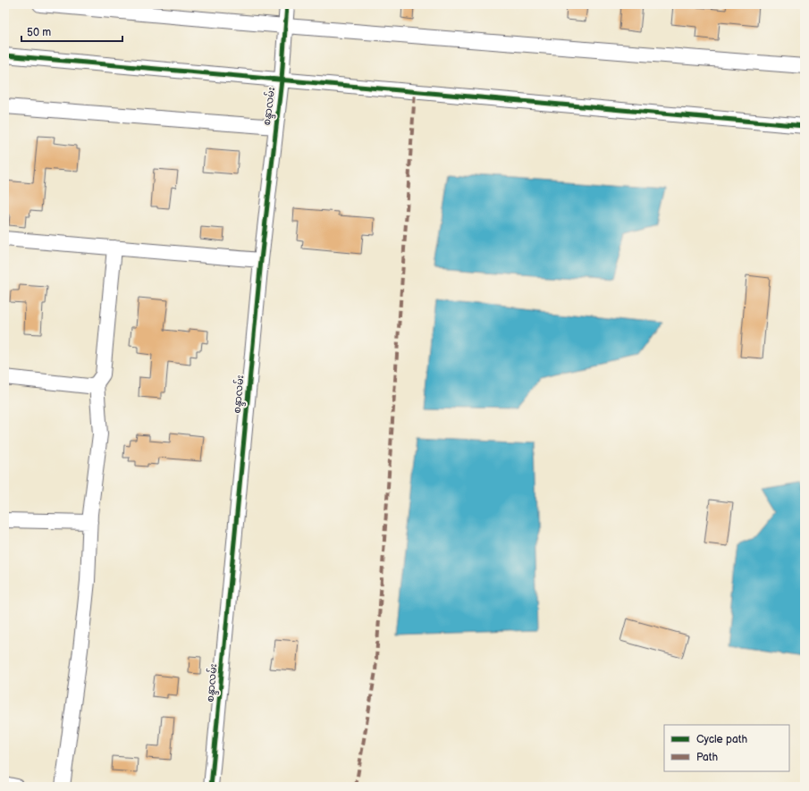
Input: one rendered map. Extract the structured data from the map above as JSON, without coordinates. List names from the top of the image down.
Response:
{
  "streets": {
    "street": ["စန္ဒာလမ်း"]
  },
  "legend": ["Cycle path", "Path"],
  "scale_bar": "50 m"
}
